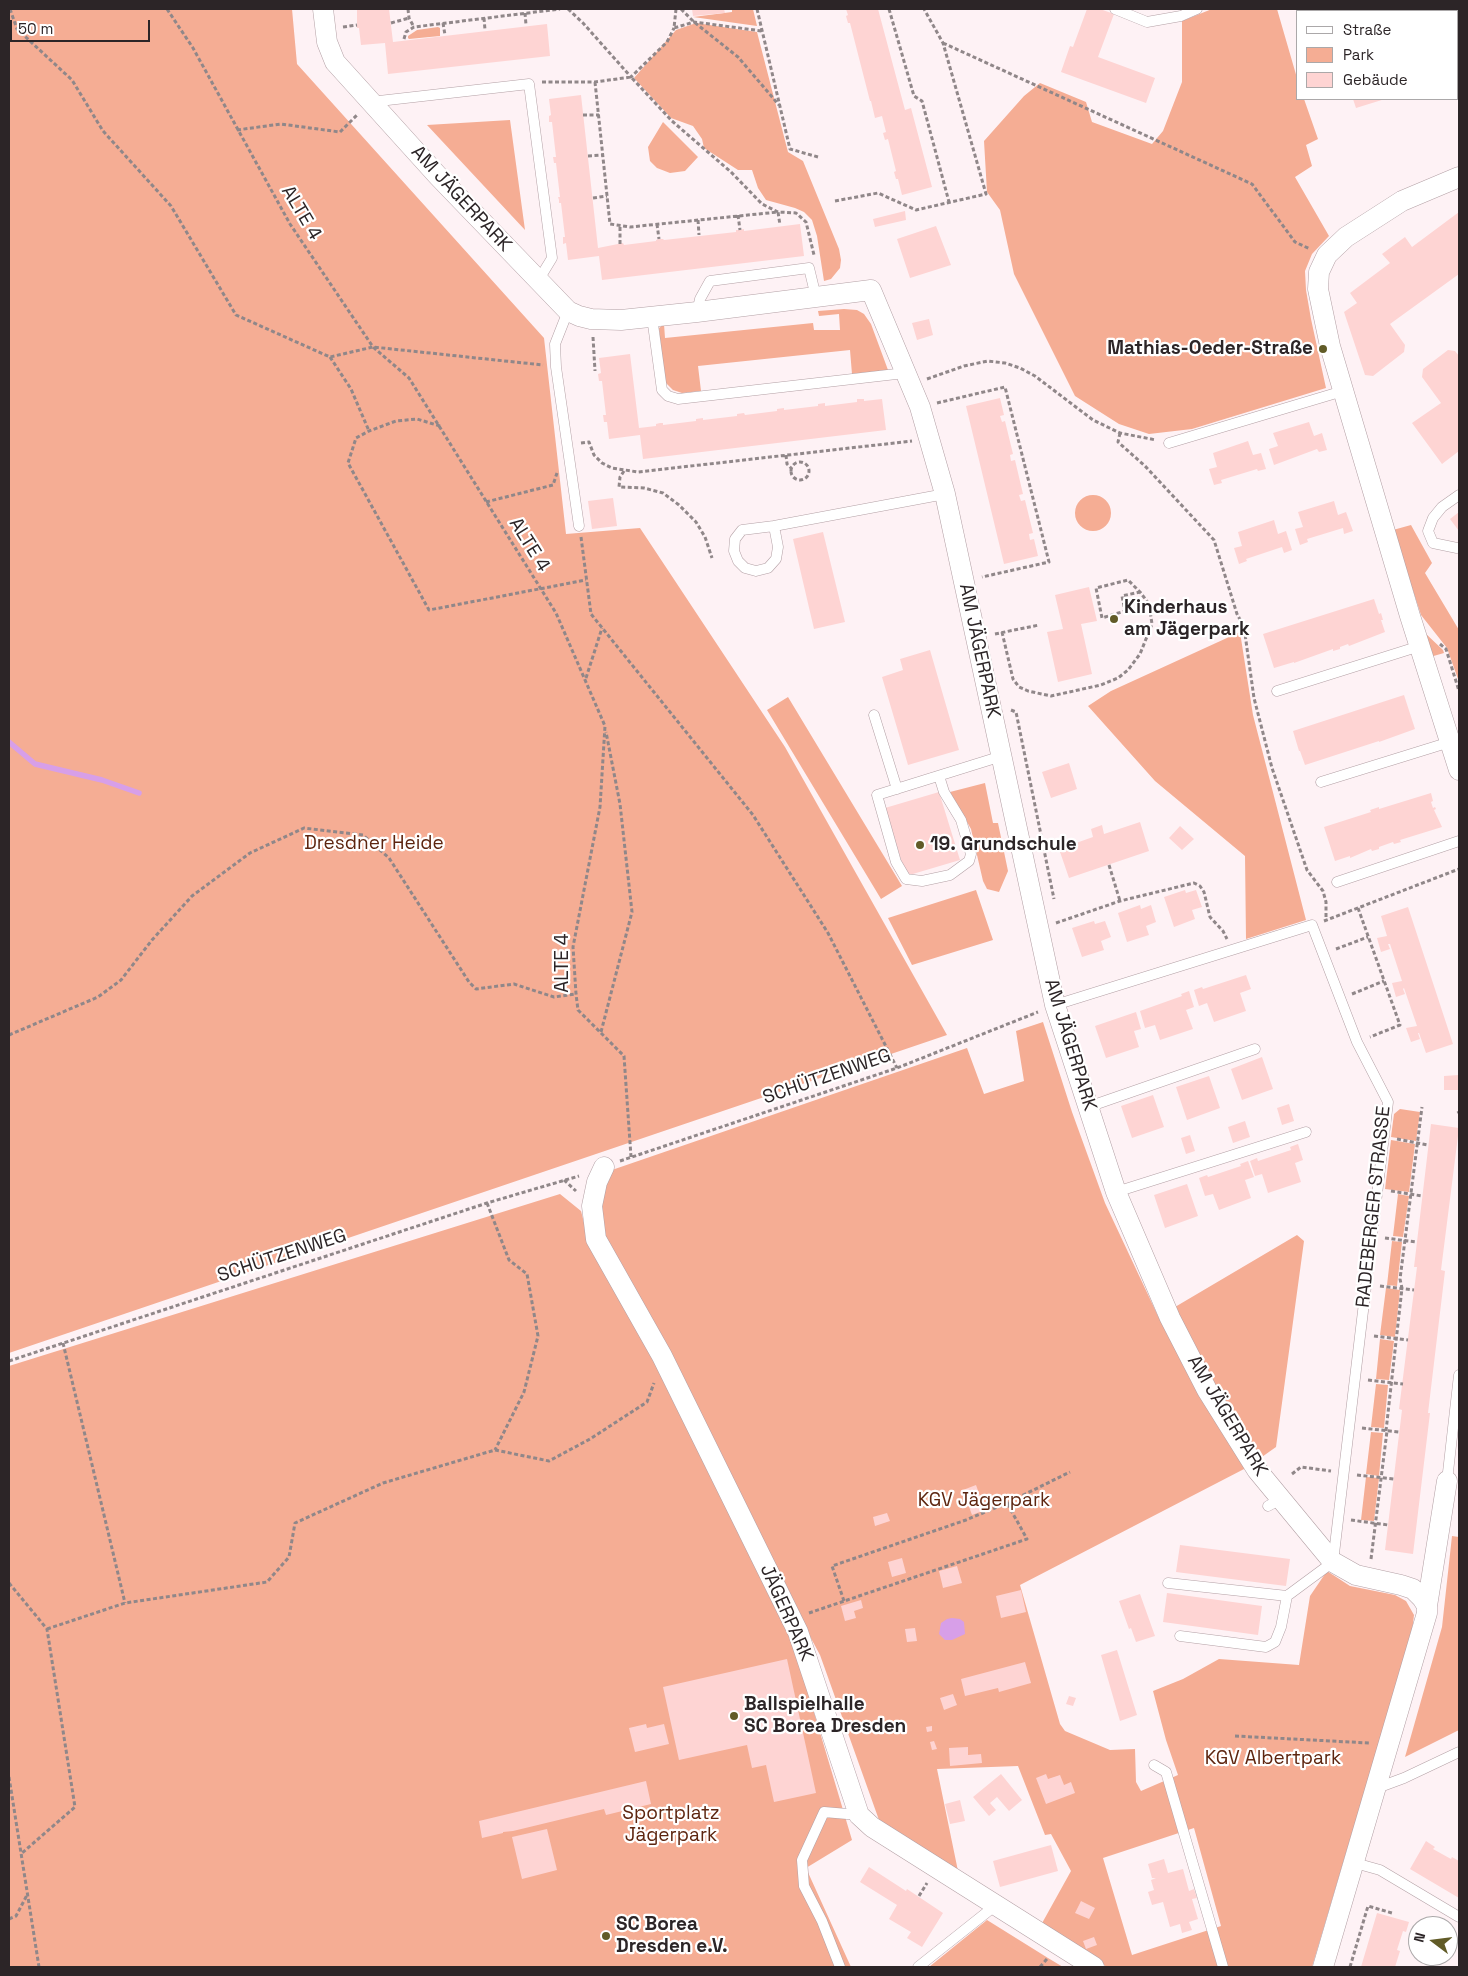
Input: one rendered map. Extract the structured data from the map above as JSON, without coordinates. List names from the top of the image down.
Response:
{
  "streets": {
    "street": ["AM JÄGERPARK", "JÄGERPARK"],
    "lane": ["RADEBERGER STRASSE"],
    "path": ["ALTE 4", "SCHÜTZENWEG"]
  },
  "crossings": [
    ["AM JÄGERPARK", "SCHÜTZENWEG"],
    ["AM JÄGERPARK", "RADEBERGER STRASSE"],
    ["ALTE 4", "SCHÜTZENWEG"],
    ["SCHÜTZENWEG", "RADEBERGER STRASSE"],
    ["SCHÜTZENWEG", "JÄGERPARK"]
  ],
  "parks": [
    "Dresdner Heide",
    "KGV Jägerpark",
    "KGV Albertpark",
    "Sportplatz Jägerpark"
  ],
  "places": [
    "Mathias-Oeder-Straße",
    "Kinderhaus am Jägerpark",
    "19. Grundschule",
    "Ballspielhalle SC Borea Dresden",
    "SC Borea Dresden e.V."
  ],
  "legend": ["Straße", "Park", "Gebäude"],
  "scale_bar": "50 m",
  "north": "left"
}
